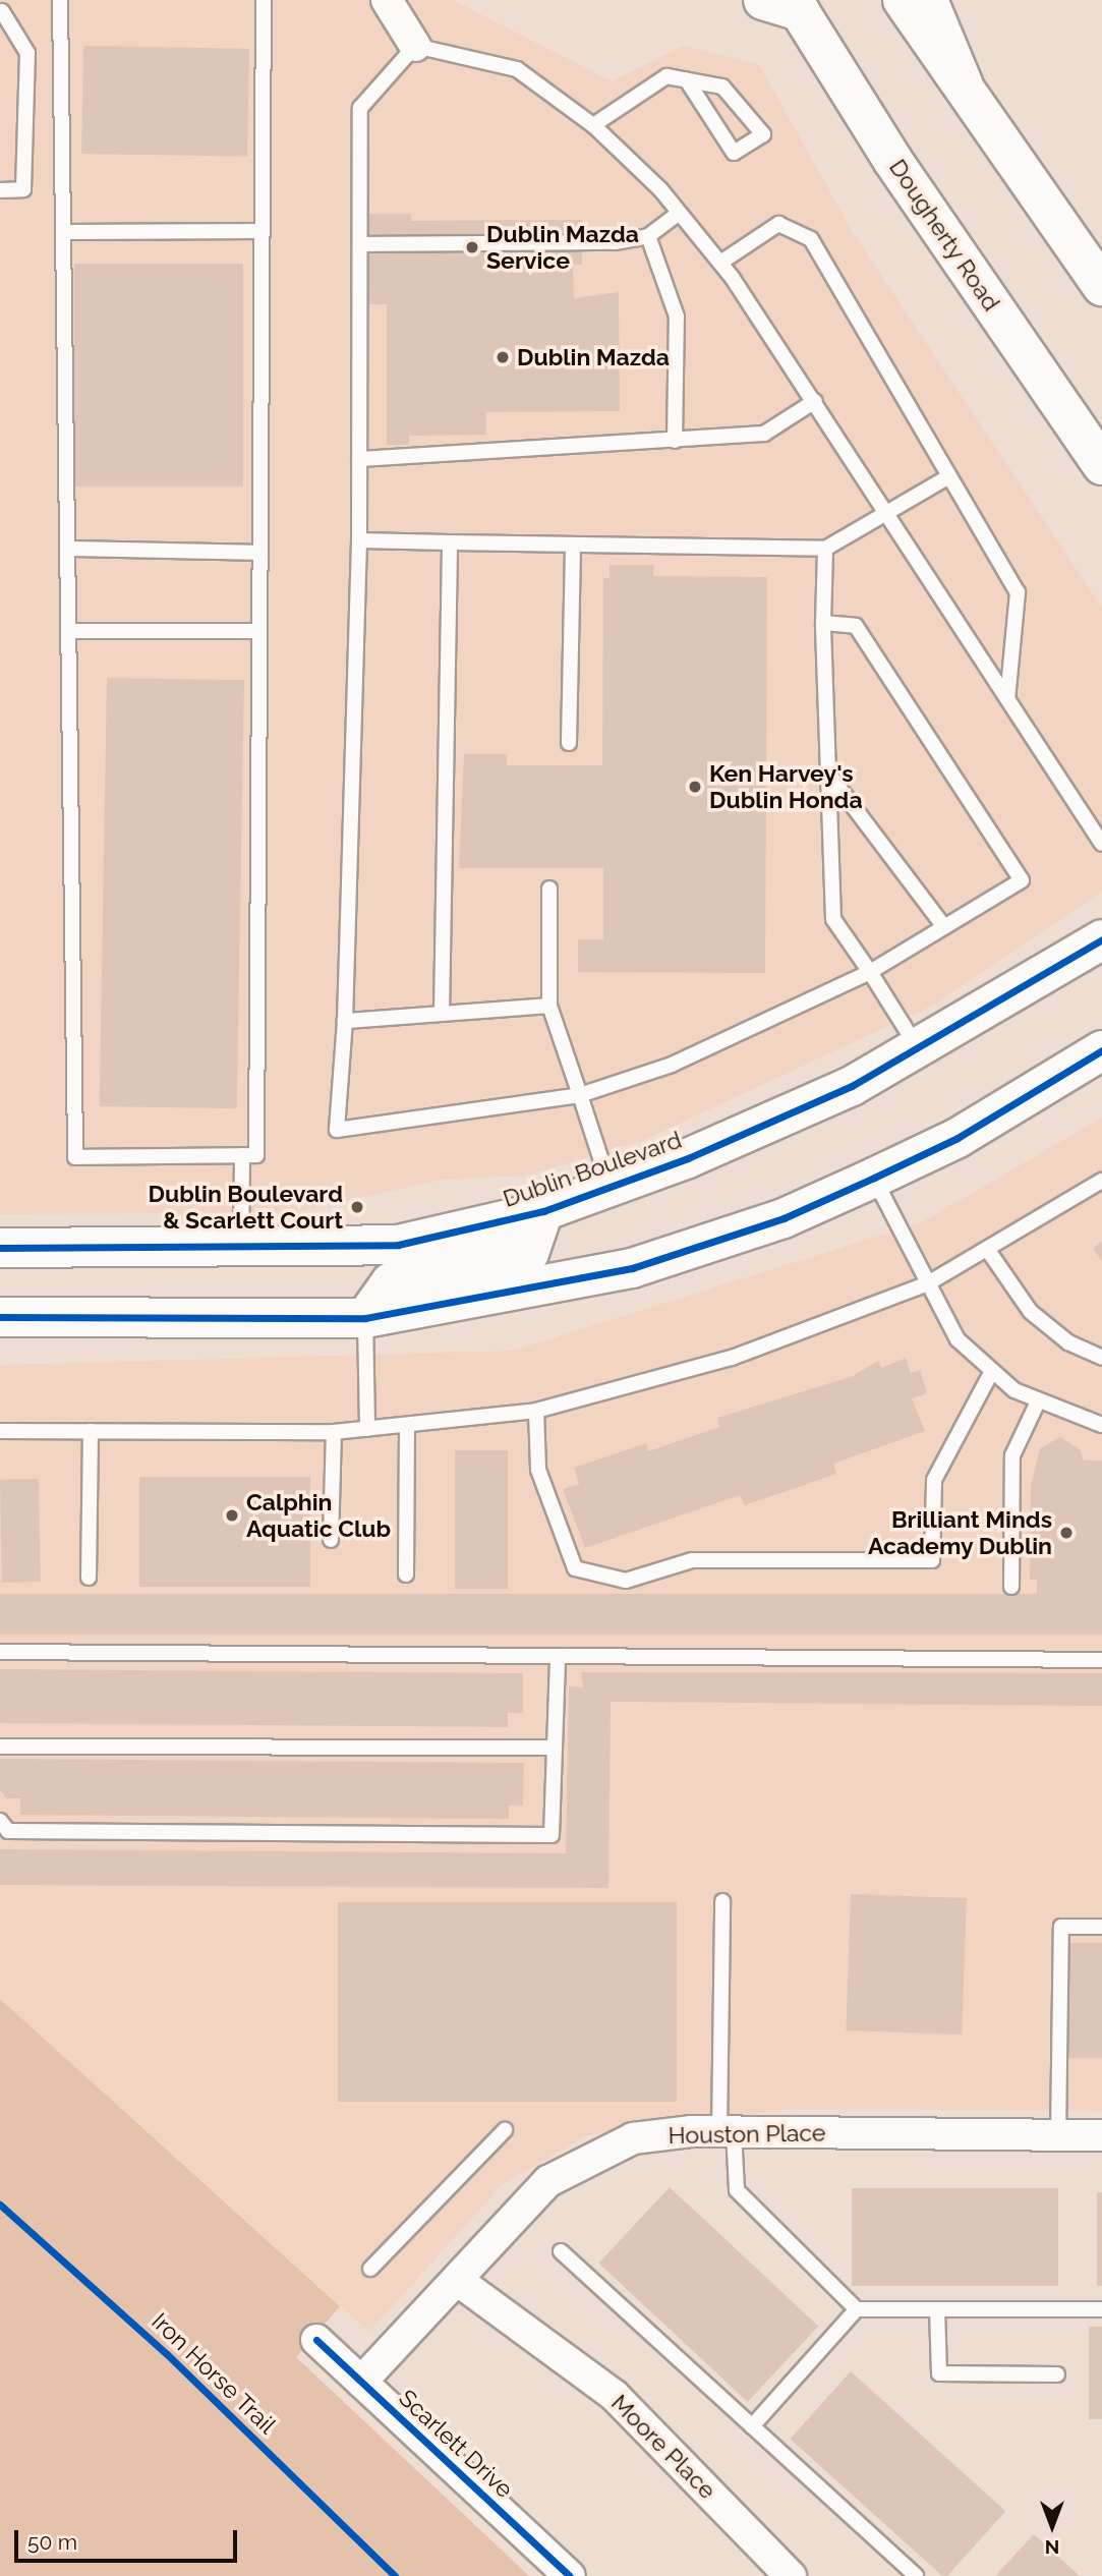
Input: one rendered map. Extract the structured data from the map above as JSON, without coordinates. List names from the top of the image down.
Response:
{
  "streets": {
    "main road": ["Dougherty Road", "Dublin Boulevard"],
    "street": ["Houston Place", "Scarlett Drive", "Moore Place"],
    "cycle path": ["Iron Horse Trail"]
  },
  "crossings": [
    ["Houston Place", "Scarlett Drive"],
    ["Houston Place", "Moore Place"]
  ],
  "places": [
    "Dublin Mazda Service",
    "Dublin Mazda",
    "Ken Harvey's Dublin Honda",
    "Dublin Boulevard & Scarlett Court",
    "Calphin Aquatic Club",
    "Brilliant Minds Academy Dublin"
  ],
  "scale_bar": "50 m",
  "north": "bottom"
}
